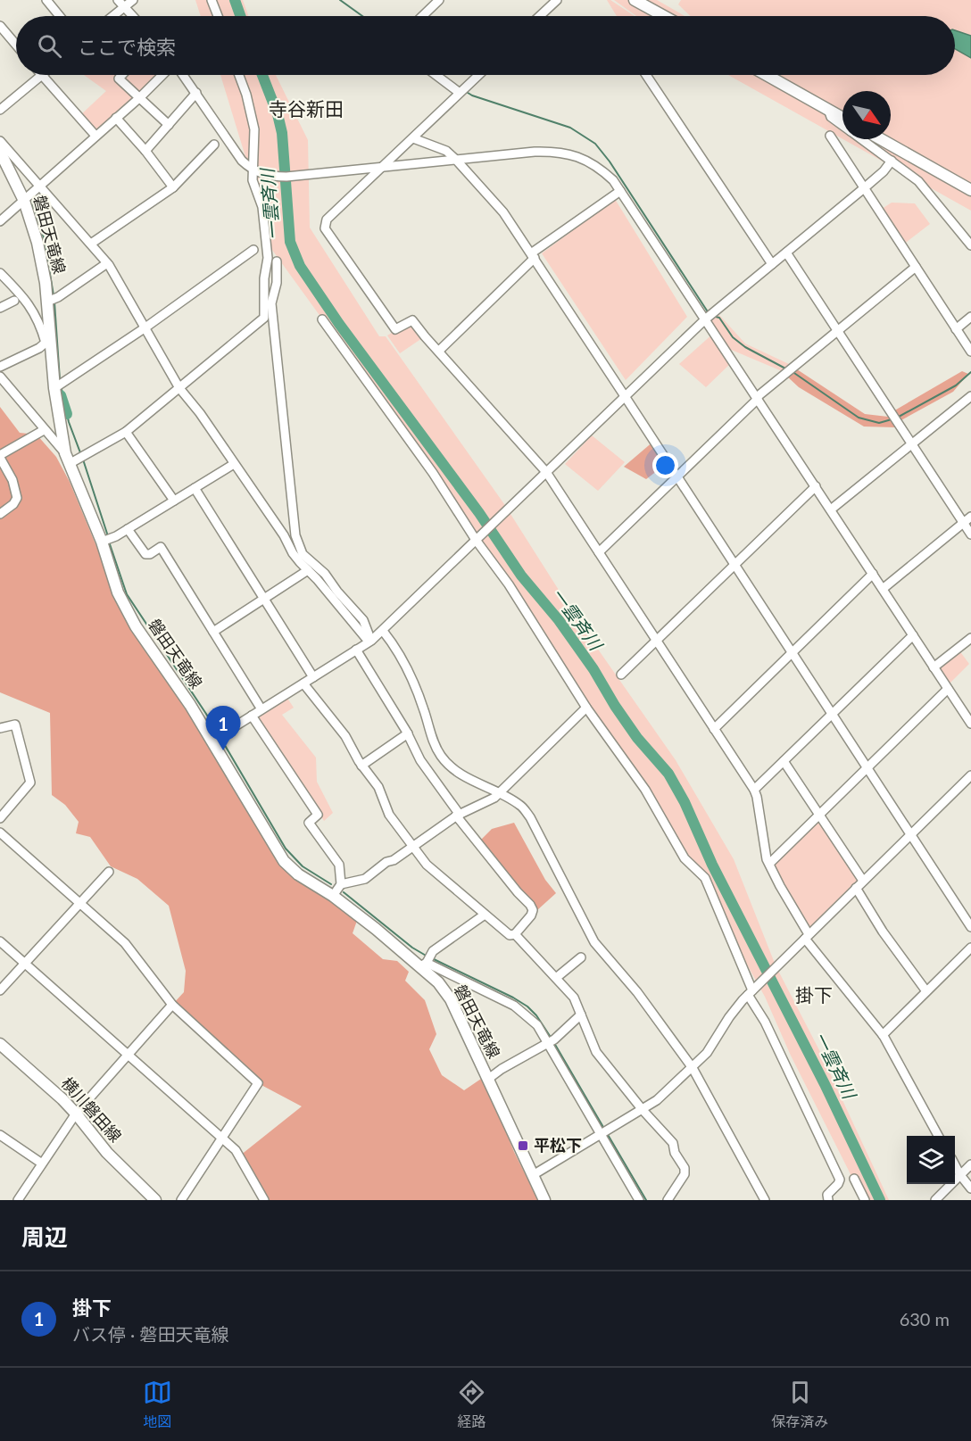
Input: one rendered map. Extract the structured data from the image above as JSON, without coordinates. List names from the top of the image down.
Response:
{
  "streets": {
    "main road": ["磐田天竜線", "横川磐田線"]
  },
  "districts": ["寺谷新田", "掛下"],
  "water": ["一雲斉川"],
  "places": {
    "transit": ["平松下"]
  },
  "north": "bottom right",
  "page": {
    "search": "ここで検索",
    "pins": "1",
    "heading": "周辺",
    "list": [
      {
        "mark": "1",
        "name": "掛下",
        "note": "バス停 · 磐田天竜線",
        "value": "630 m"
      }
    ],
    "nav": ["地図", "経路", "保存済み"]
  }
}
